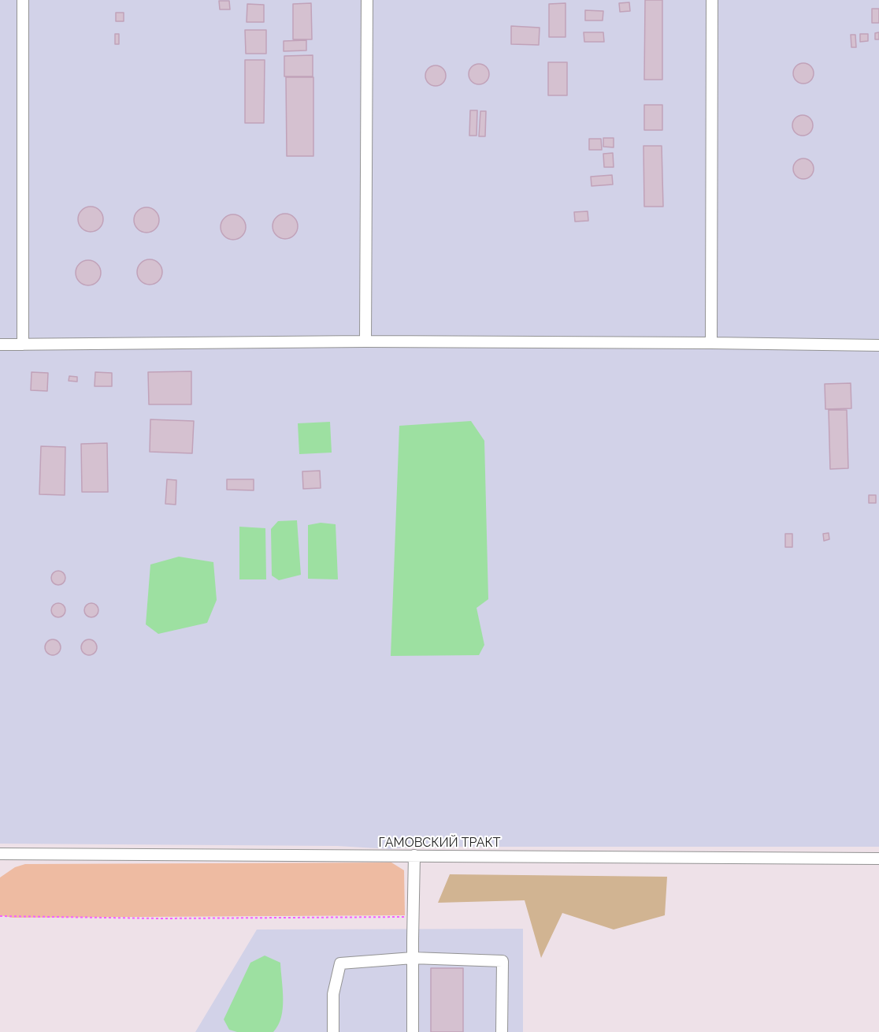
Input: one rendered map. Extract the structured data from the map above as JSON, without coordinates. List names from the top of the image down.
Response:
{
  "streets": {
    "street": ["ГАМОВСКИЙ ТРАКТ"]
  }
}
